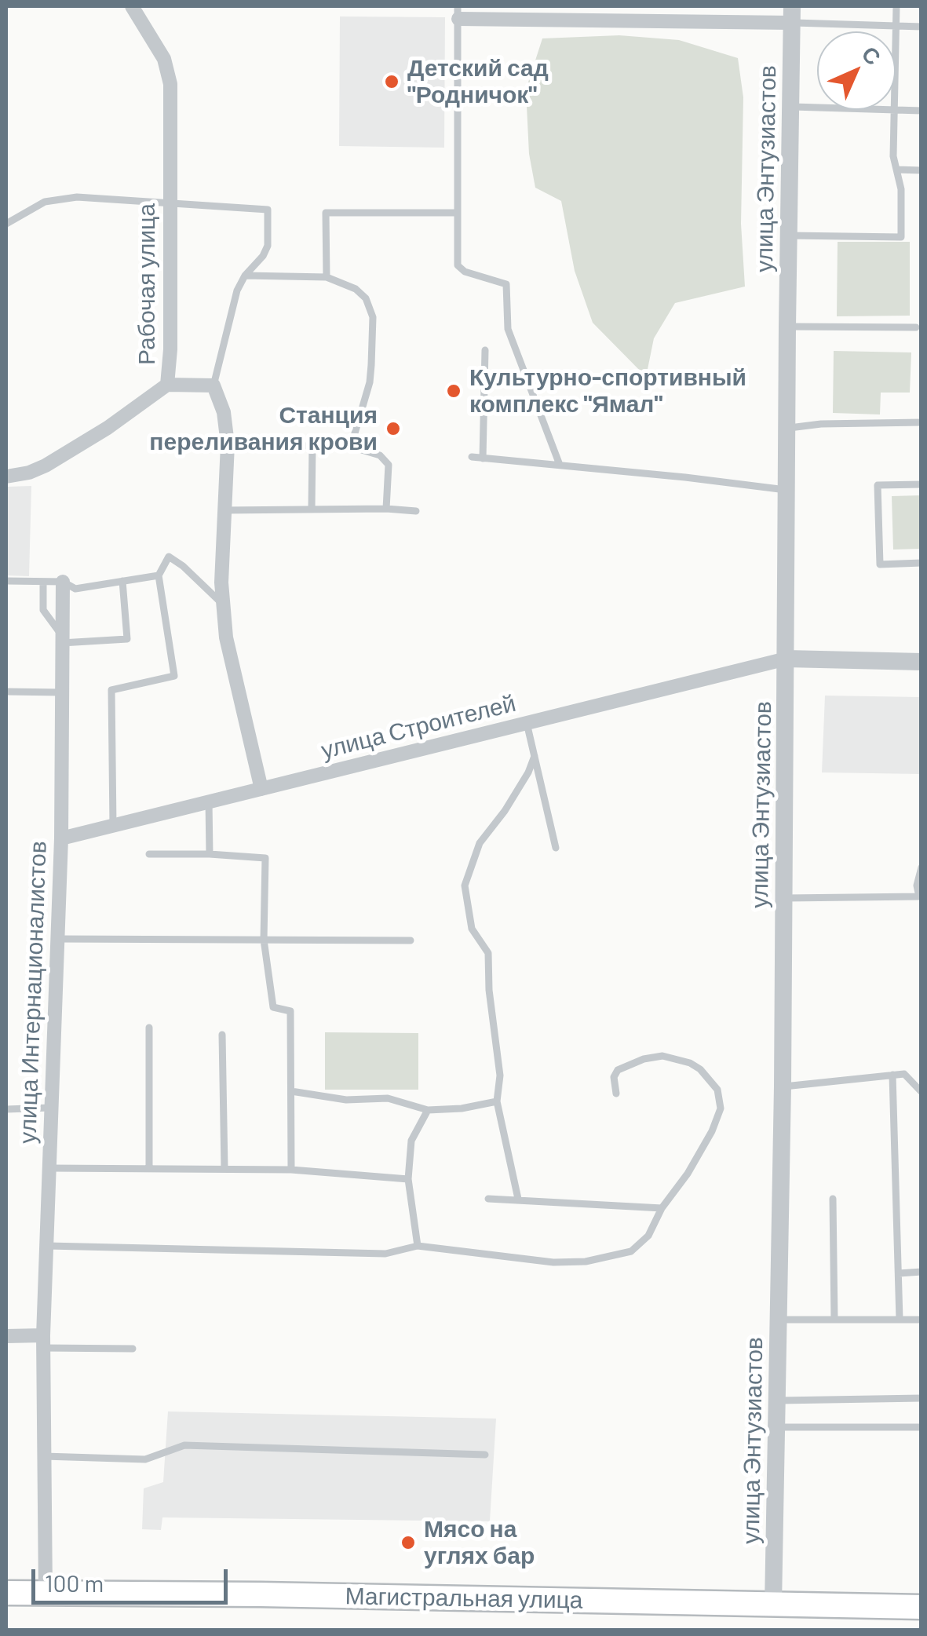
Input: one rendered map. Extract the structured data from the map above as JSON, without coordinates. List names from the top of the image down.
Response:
{
  "streets": {
    "main road": ["Магистральная улица"],
    "street": [
      "улица Энтузиастов",
      "Рабочая улица",
      "улица Строителей",
      "улица Интернационалистов"
    ]
  },
  "crossings": [
    ["улица Энтузиастов", "улица Строителей"],
    ["улица Энтузиастов", "Магистральная улица"],
    ["улица Строителей", "улица Интернационалистов"],
    ["улица Интернационалистов", "Магистральная улица"]
  ],
  "places": [
    "Детский сад \"Родничок\"",
    "Культурно-спортивный комплекс \"Ямал\"",
    "Станция переливания крови",
    "Мясо на углях бар"
  ],
  "scale_bar": "100 m",
  "north": "top right"
}
